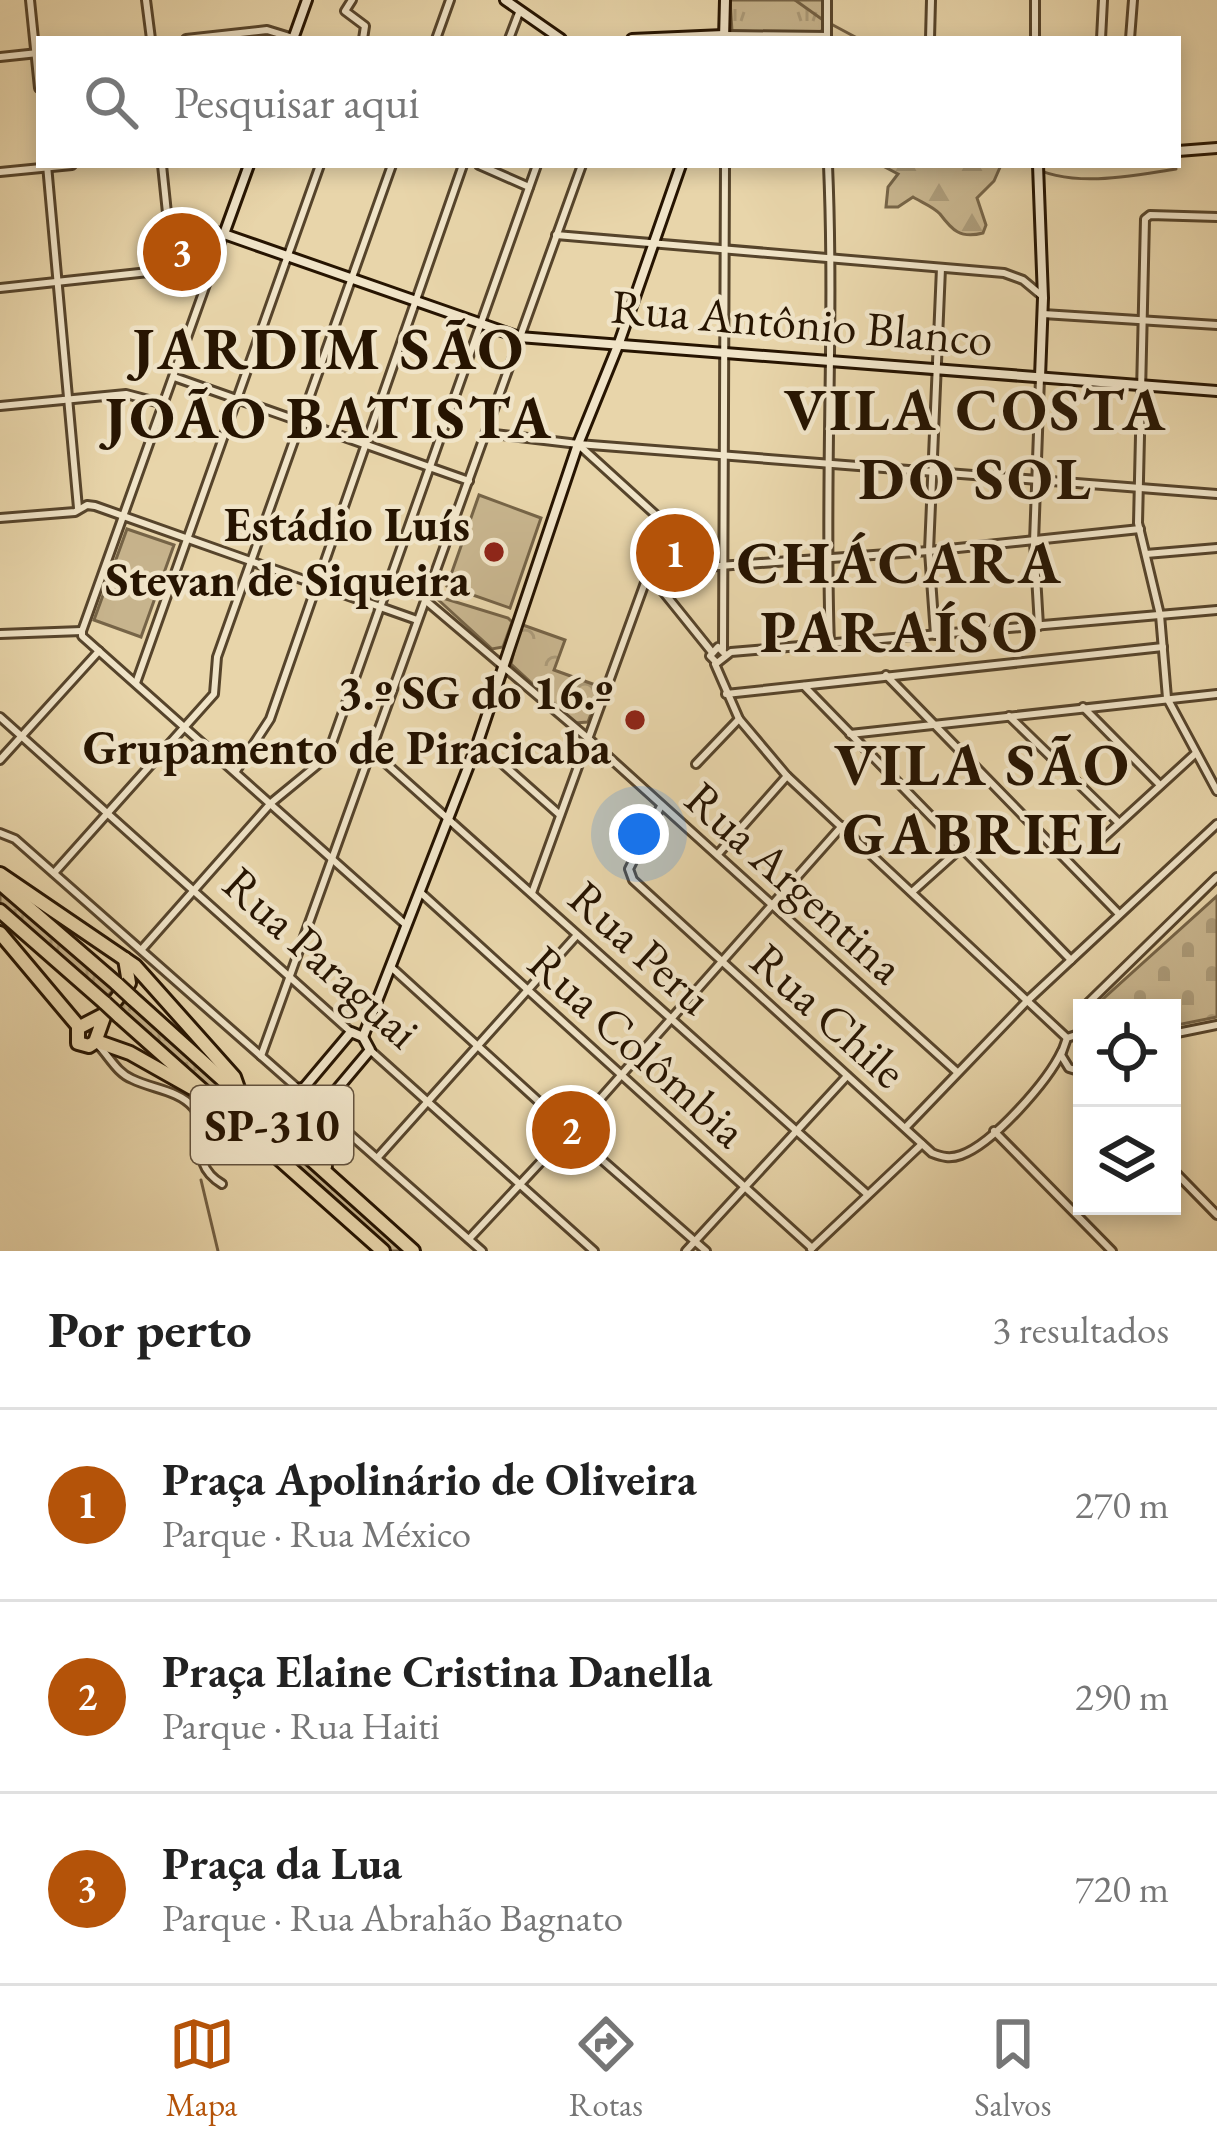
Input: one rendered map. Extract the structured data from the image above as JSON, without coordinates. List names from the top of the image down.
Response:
{
  "streets": {
    "highway": ["SP-310"],
    "street": [
      "Rua Antônio Blanco",
      "Rua Argentina",
      "Rua Peru",
      "Rua Paraguai",
      "Rua Chile",
      "Rua Colômbia"
    ]
  },
  "crossings": [
    ["Rua Argentina", "Rua Chile"]
  ],
  "districts": [
    "JARDIM SÃO JOÃO BATISTA",
    "VILA COSTA DO SOL",
    "CHÁCARA PARAÍSO",
    "VILA SÃO GABRIEL"
  ],
  "places": ["Estádio Luís Stevan de Siqueira", "3.º SG do 16.º Grupamento de Piracicaba"],
  "page": {
    "search": "Pesquisar aqui",
    "pins": ["3", "1", "2"],
    "heading": ["Por perto", "3 resultados"],
    "list": [
      {
        "mark": "1",
        "name": "Praça Apolinário de Oliveira",
        "note": "Parque · Rua México",
        "value": "270 m"
      },
      {
        "mark": "2",
        "name": "Praça Elaine Cristina Danella",
        "note": "Parque · Rua Haiti",
        "value": "290 m"
      },
      {
        "mark": "3",
        "name": "Praça da Lua",
        "note": "Parque · Rua Abrahão Bagnato",
        "value": "720 m"
      }
    ],
    "nav": ["Mapa", "Rotas", "Salvos"]
  }
}
